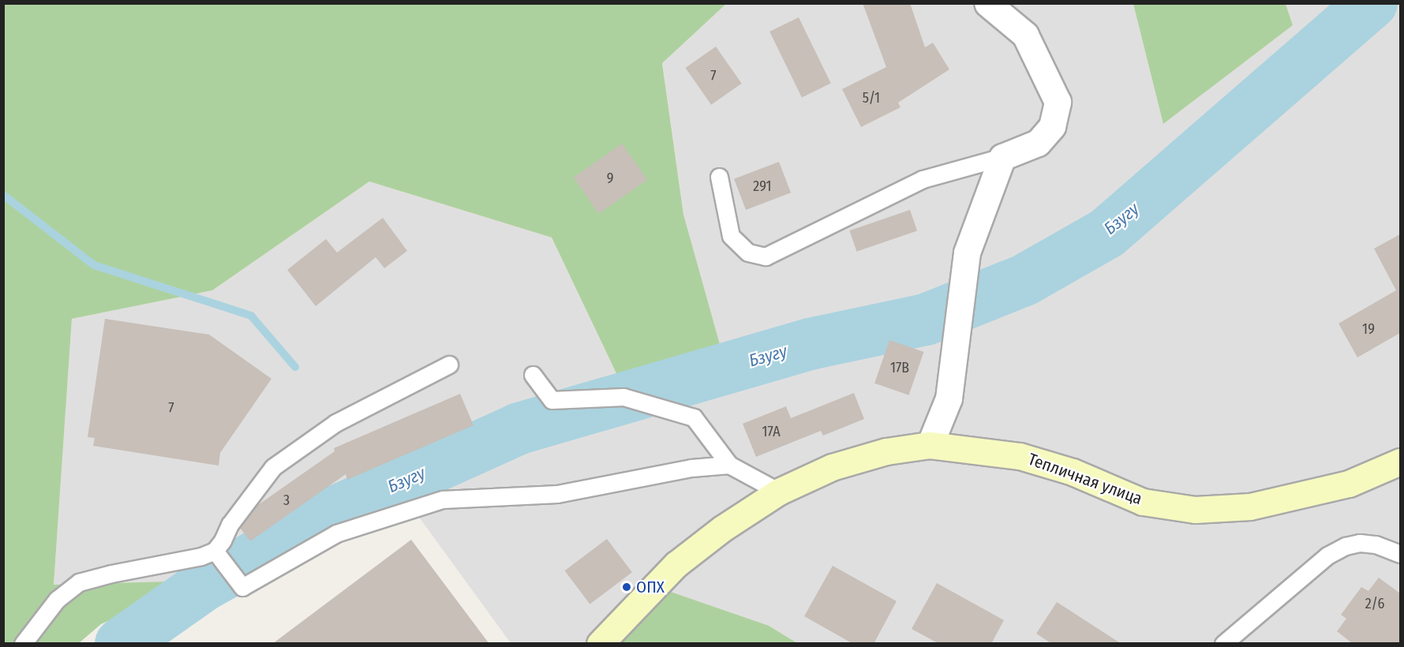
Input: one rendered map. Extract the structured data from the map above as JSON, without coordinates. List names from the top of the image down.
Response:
{
  "streets": {
    "street": ["Тепличная улица"]
  },
  "water": ["Бзугу"],
  "places": ["ОПХ"],
  "house_numbers": [
    "7",
    "5/1",
    "9",
    "291",
    "19",
    "17В",
    "7",
    "17А",
    "3",
    "2/6"
  ]
}
